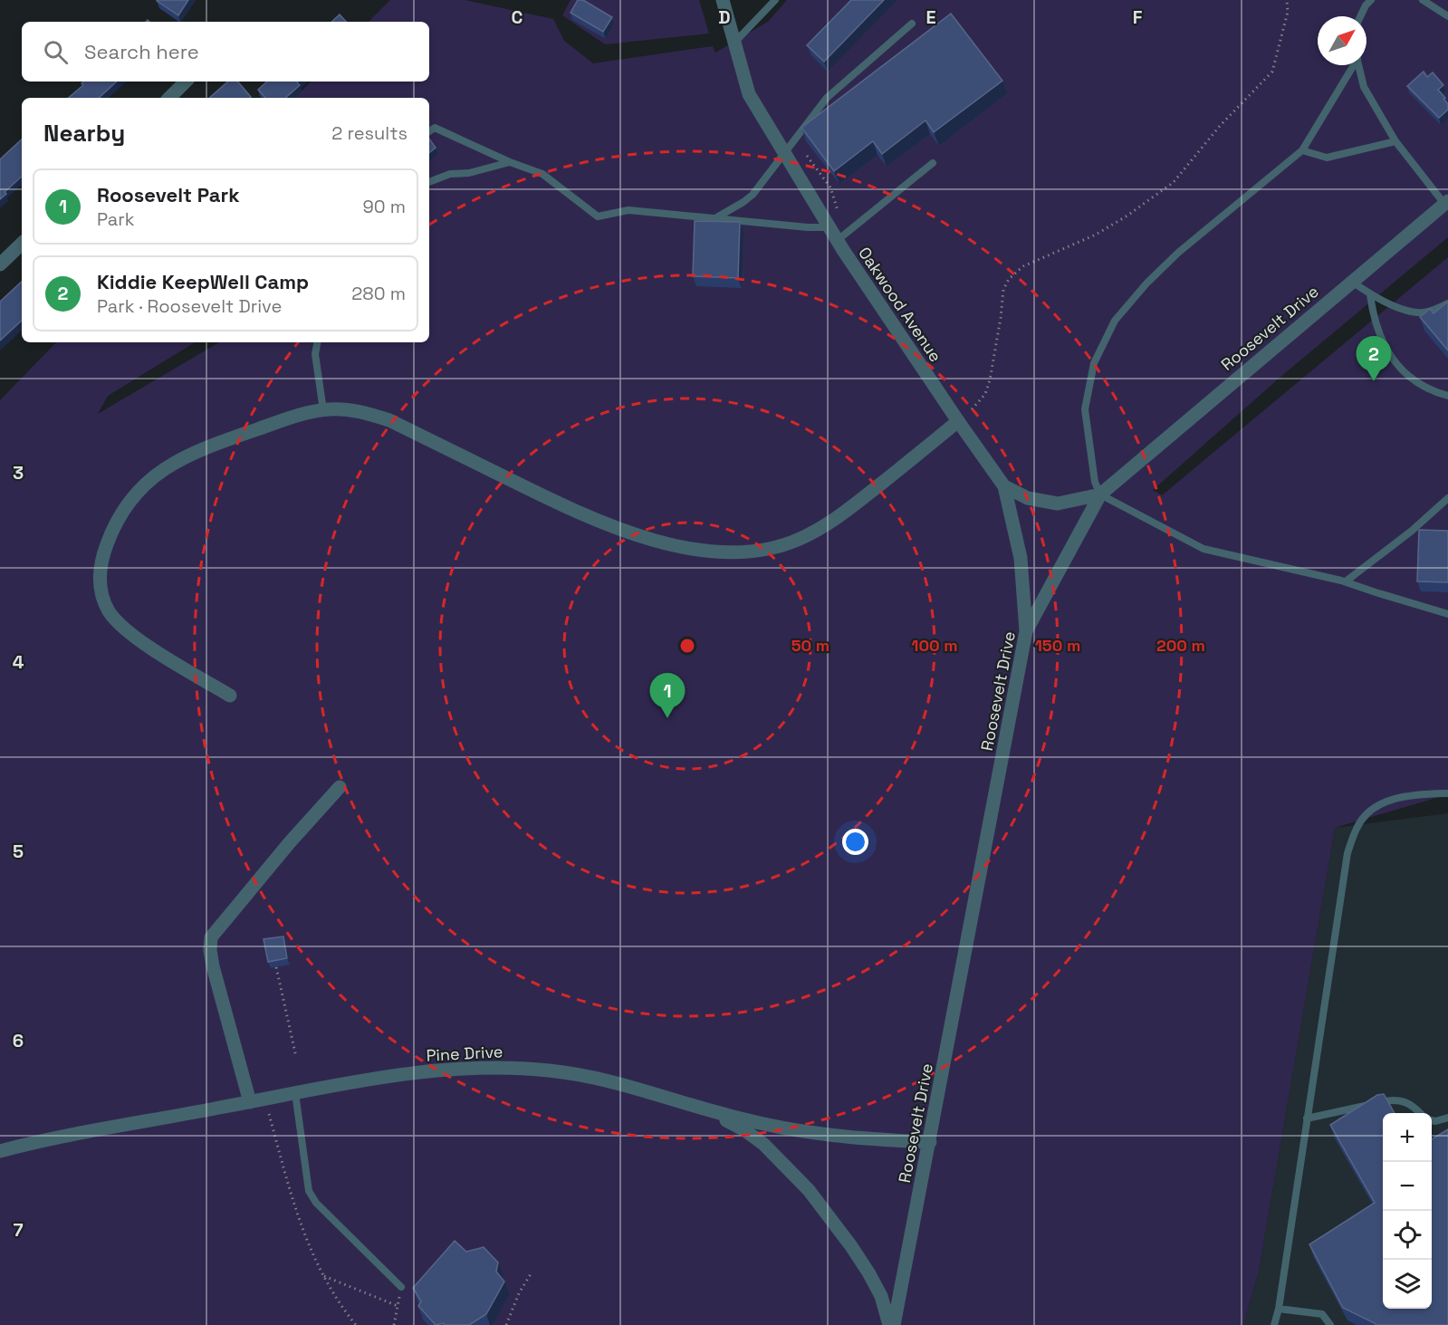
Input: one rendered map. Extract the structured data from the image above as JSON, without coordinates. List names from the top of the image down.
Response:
{
  "streets": {
    "street": ["Oakwood Avenue", "Roosevelt Drive", "Pine Drive"]
  },
  "crossings": [
    ["Oakwood Avenue", "Roosevelt Drive"],
    ["Roosevelt Drive", "Pine Drive"]
  ],
  "north": "top right",
  "page": {
    "search": "Search here",
    "heading": ["Nearby", "2 results"],
    "list": [
      {
        "mark": "1",
        "name": "Roosevelt Park",
        "note": "Park",
        "value": "90 m"
      },
      {
        "mark": "2",
        "name": "Kiddie KeepWell Camp",
        "note": "Park · Roosevelt Drive",
        "value": "280 m"
      }
    ],
    "pins": ["2", "1"],
    "map_buttons": ["+", "−"]
  },
  "grid": {
    "columns": [
      "C",
      "D",
      "E",
      "F"
    ],
    "rows": [
      "3",
      "4",
      "5",
      "6",
      "7"
    ]
  },
  "rings": [
    "50 m",
    "100 m",
    "150 m",
    "200 m"
  ]
}
